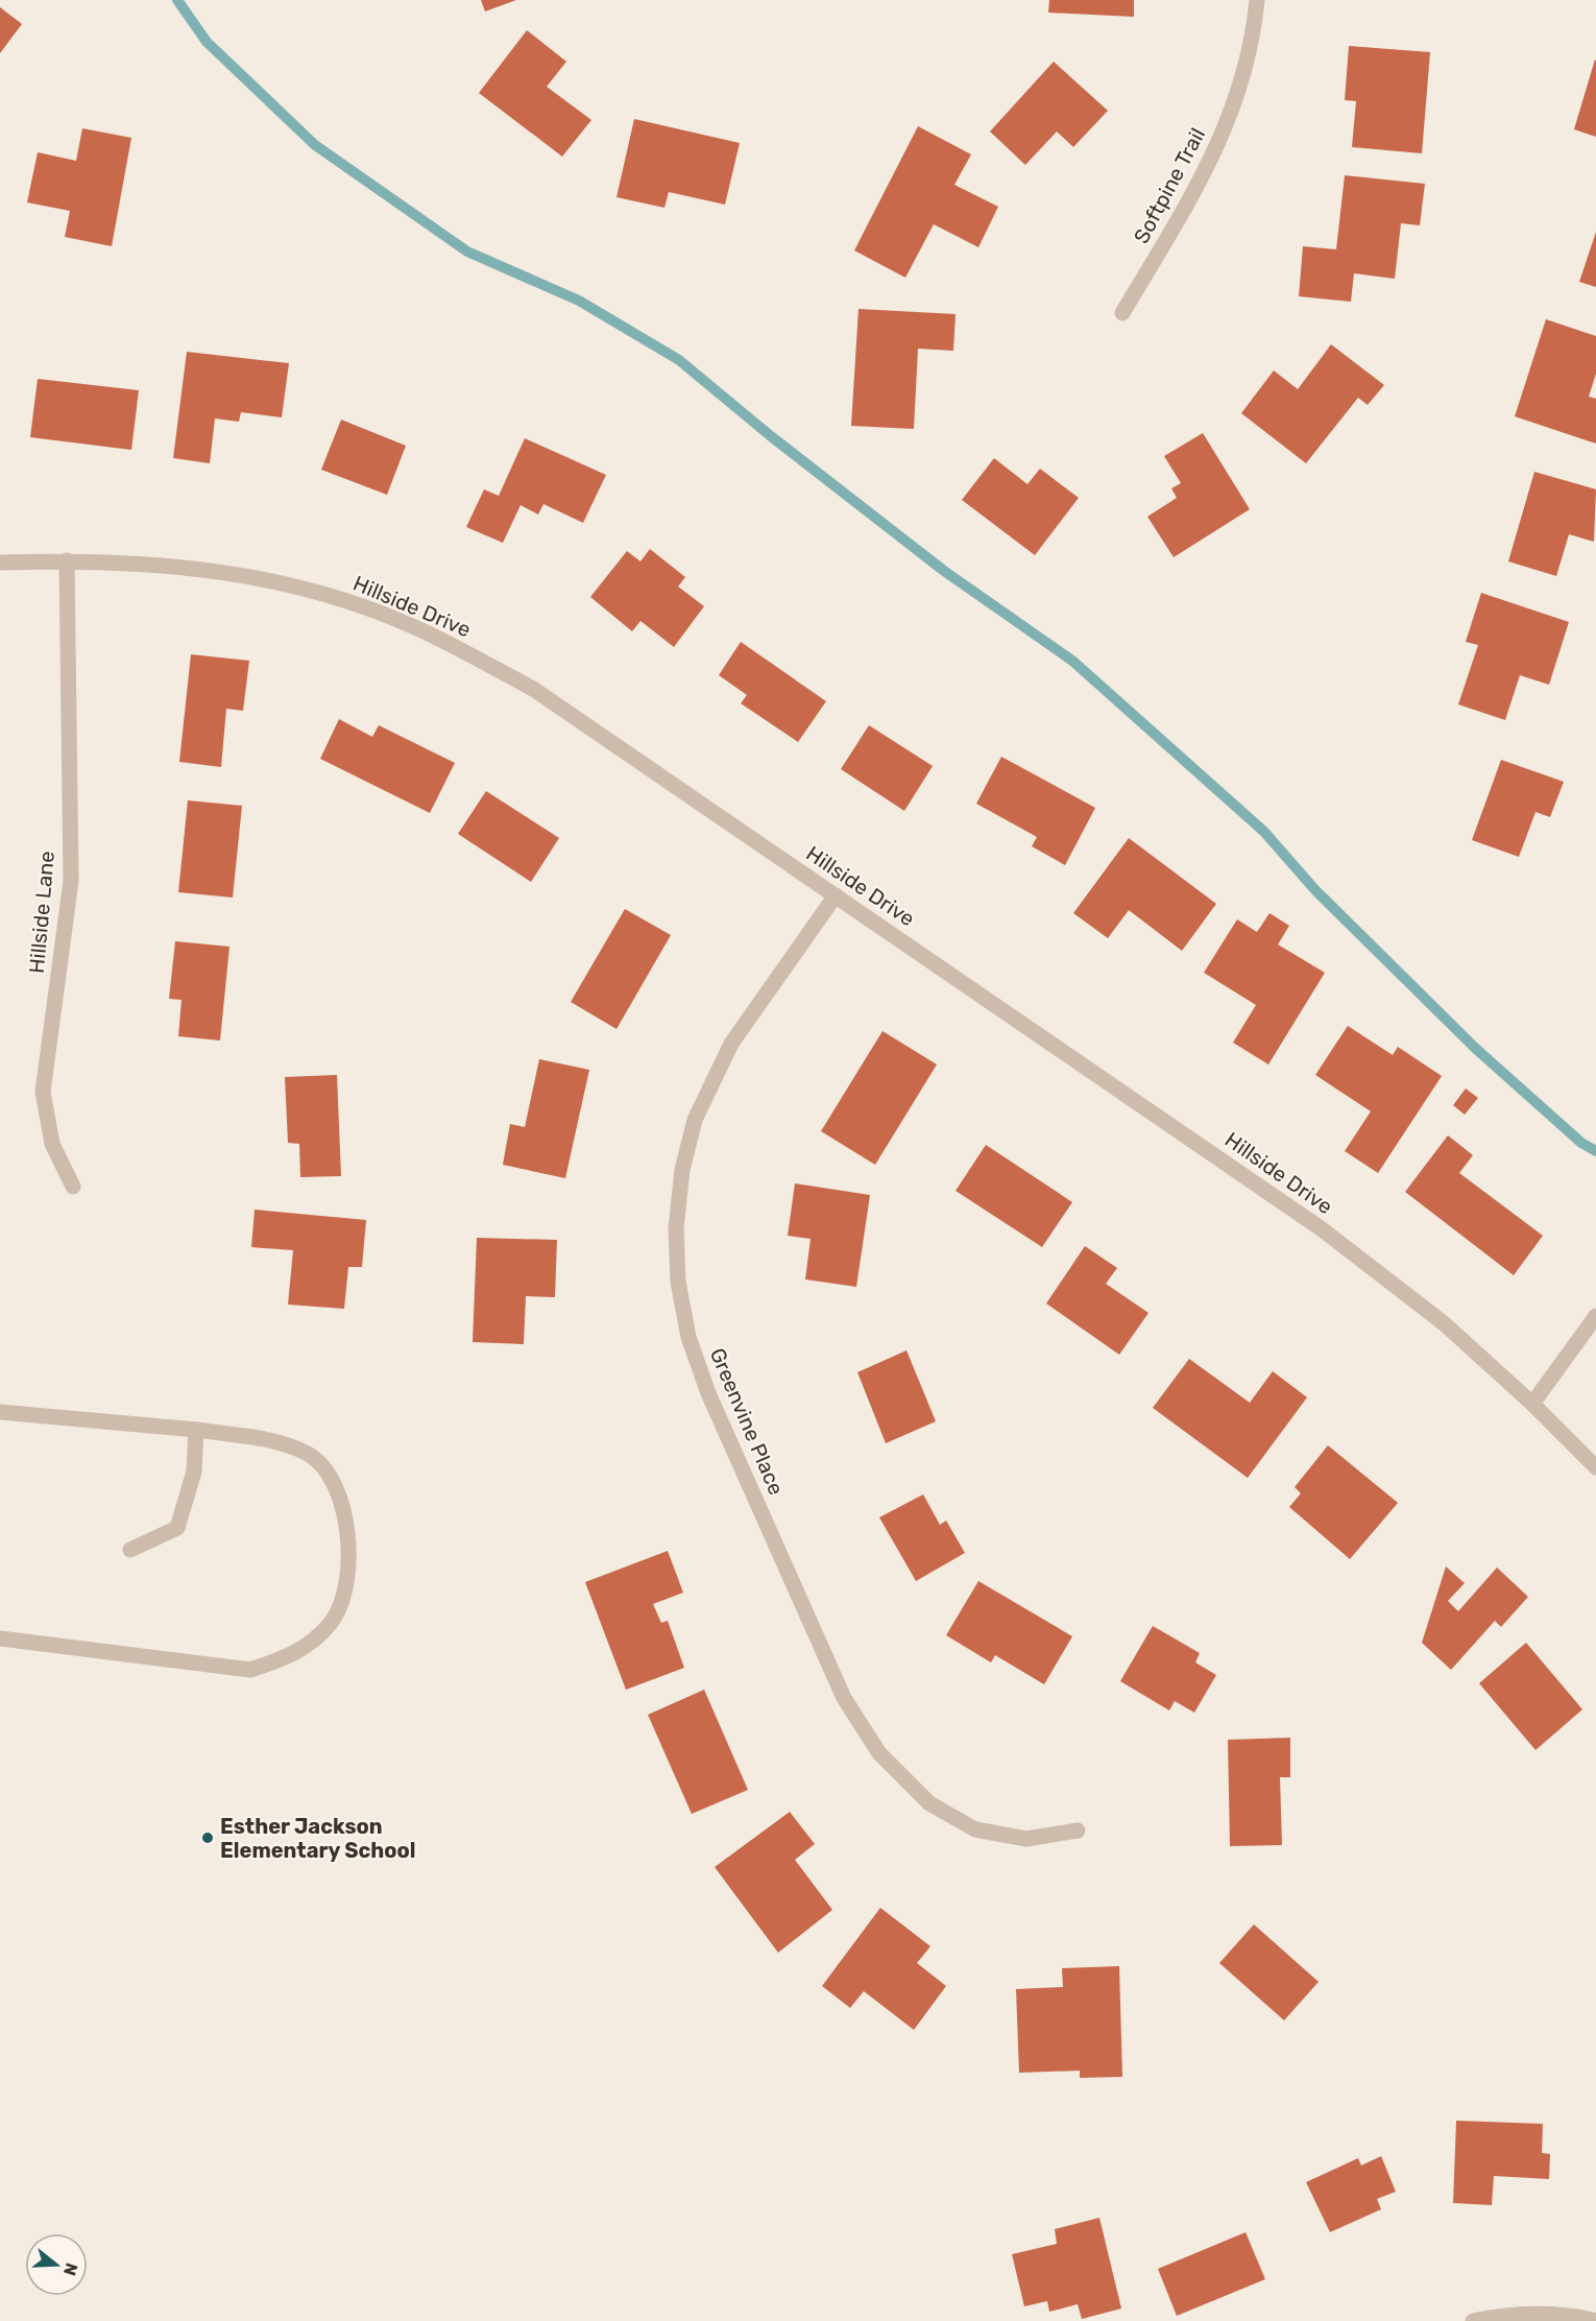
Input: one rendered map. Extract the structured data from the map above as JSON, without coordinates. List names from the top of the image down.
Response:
{
  "streets": {
    "street": [
      "Softpine Trail",
      "Hillside Drive",
      "Hillside Lane",
      "Greenvine Place"
    ]
  },
  "crossings": [
    ["Hillside Drive", "Hillside Lane"],
    ["Hillside Drive", "Greenvine Place"]
  ],
  "places": ["Esther Jackson Elementary School"],
  "north": "right"
}
